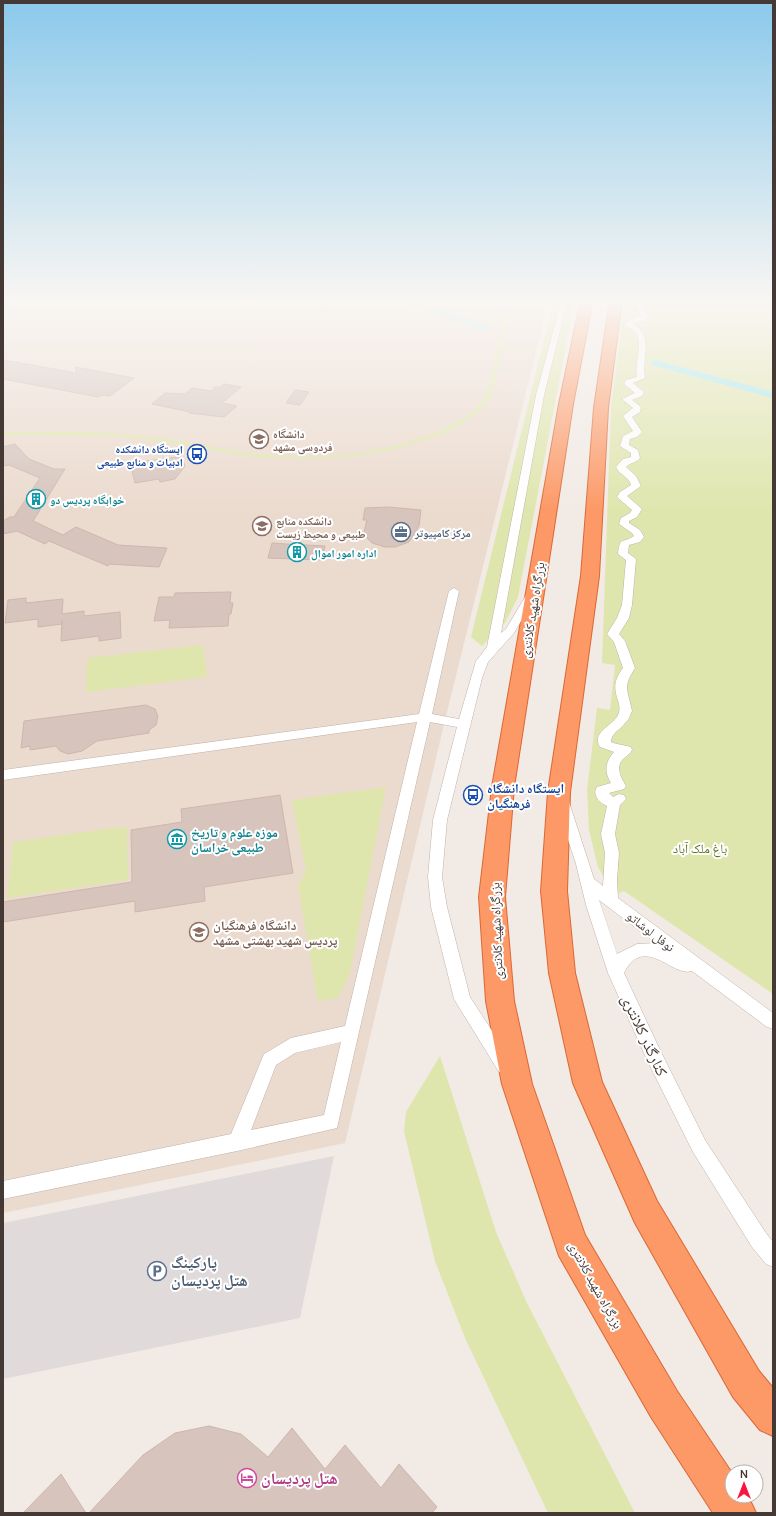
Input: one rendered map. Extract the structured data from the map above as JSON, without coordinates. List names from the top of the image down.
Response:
{
  "streets": {
    "highway": ["بزرگراه شهید کلانتری"],
    "street": ["نوفل لوشاتو", "کنارگذر کلانتری"]
  },
  "crossings": [
    ["نوفل لوشاتو", "کنارگذر کلانتری"]
  ],
  "parks": ["باغ ملک آباد"],
  "places": {
    "school or university": ["دانشگاه فردوسی مشهد", "دانشکده منابع طبیعی و محیط زیست", "دانشگاه فرهنگیان پردیس شهید بهشتی مشهد"],
    "bus stop": ["ایستگاه دانشکده ادبیات و منابع طبیعی", "ایستگاه دانشگاه فرهنگیان"],
    "building": ["خوابگاه پردیس دو", "اداره امور اموال"],
    "office": ["مرکز کامپیوتر"],
    "museum": ["موزه علوم و تاریخ طبیعی خراسان"],
    "parking": ["پارکینگ هتل پردیسان"],
    "hotel": ["هتل پردیسان"]
  },
  "north": "top"
}
